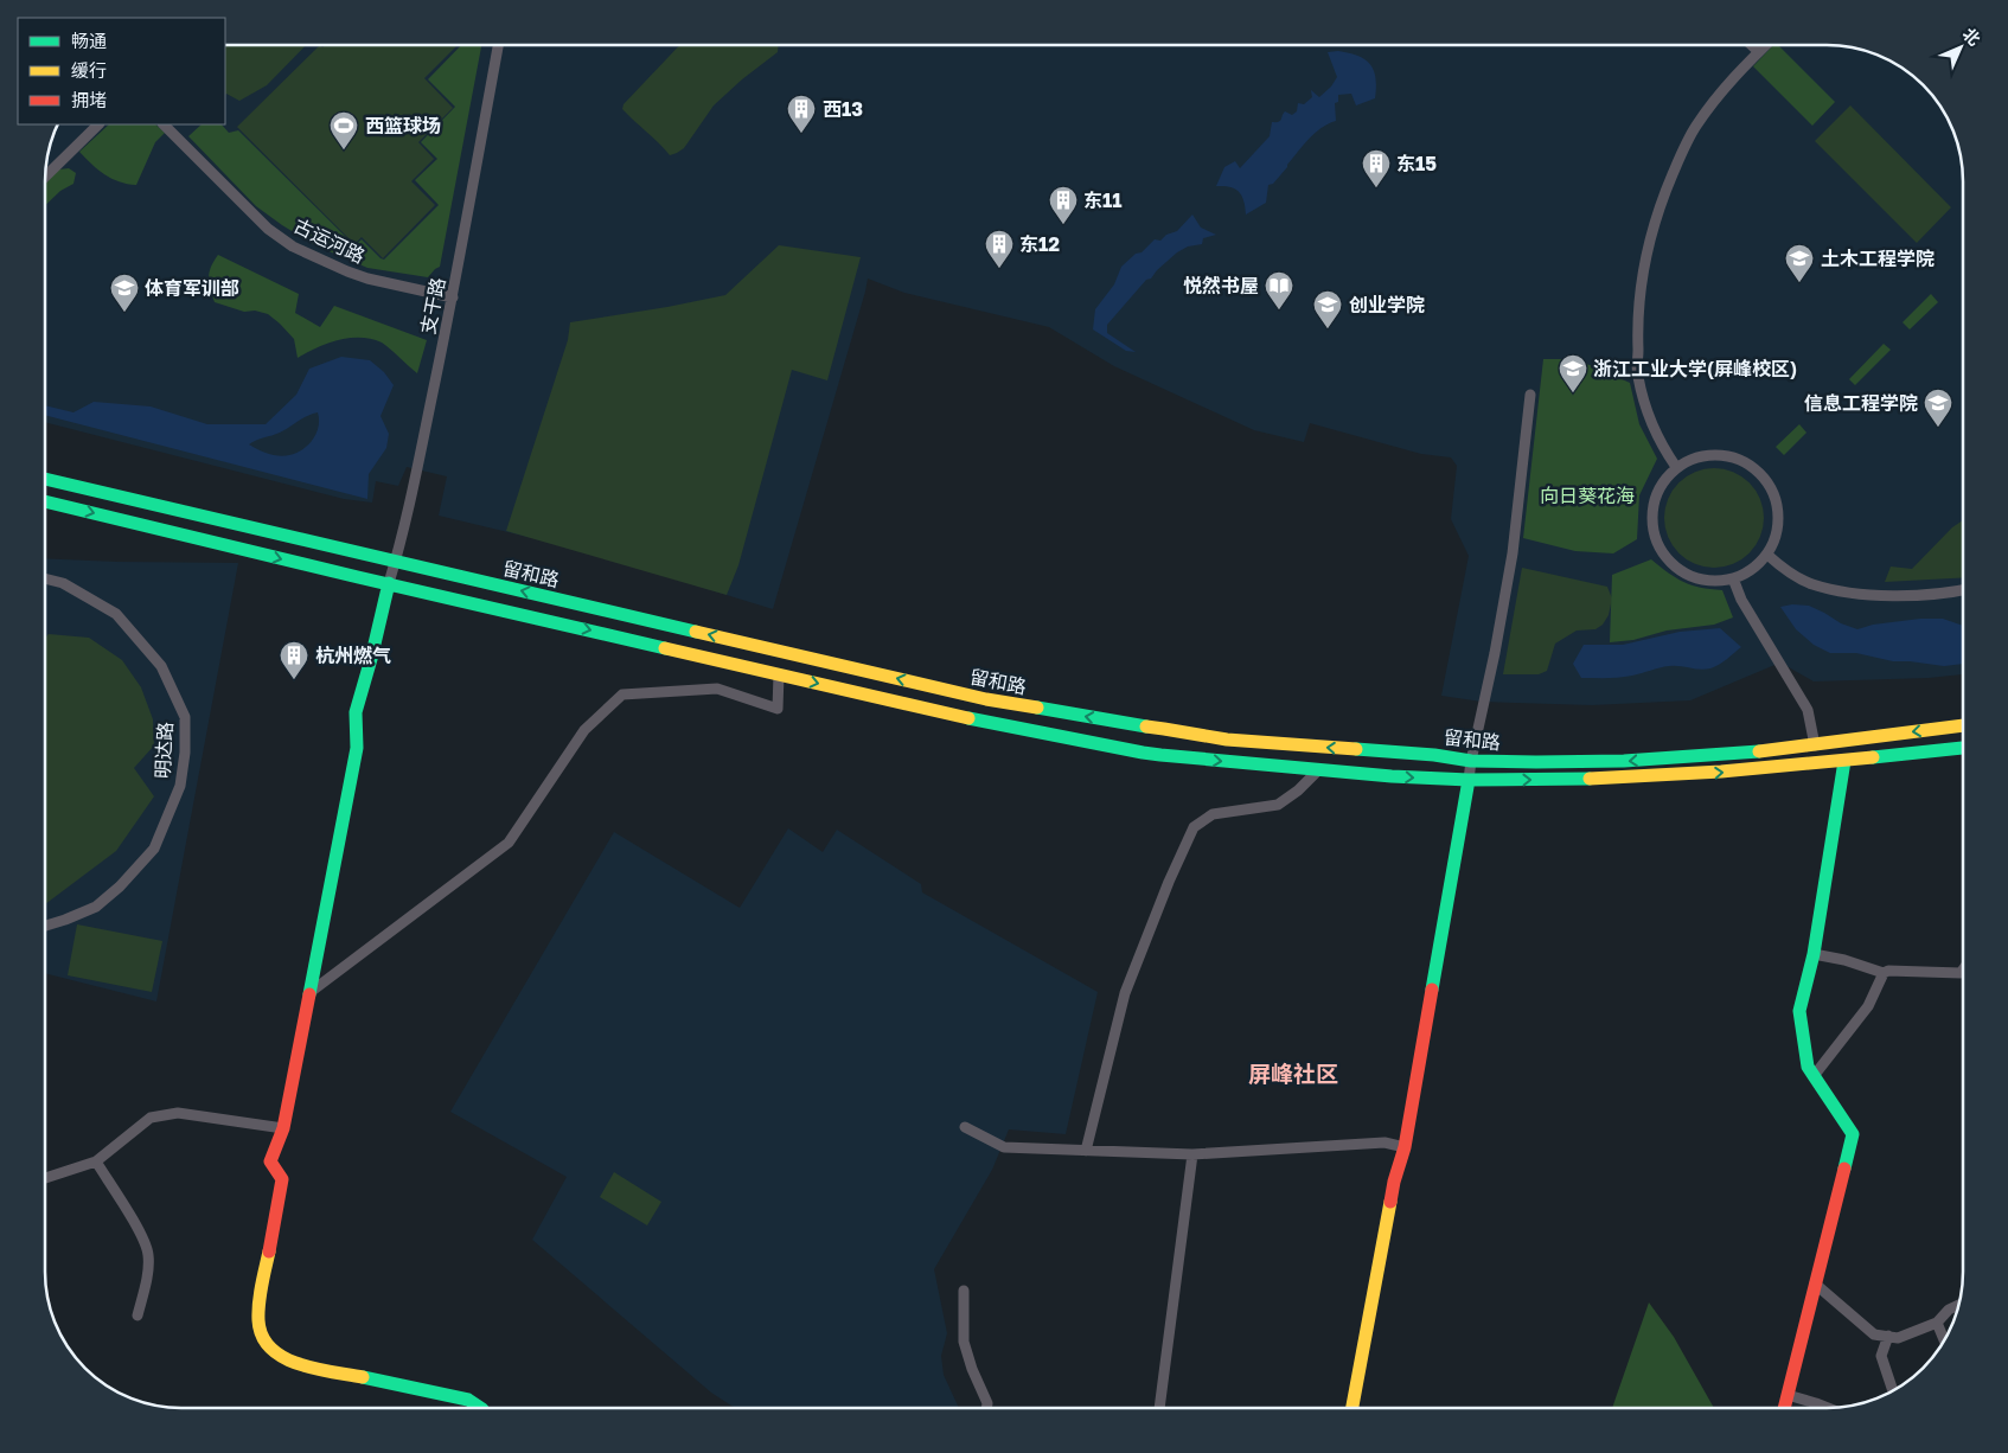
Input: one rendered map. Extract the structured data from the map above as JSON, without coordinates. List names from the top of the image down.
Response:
{
  "streets": {
    "main road": ["留和路"],
    "street": ["古运河路", "支干路", "明达路"]
  },
  "crossings": [
    ["古运河路", "支干路"],
    ["支干路", "留和路"]
  ],
  "districts": ["屏峰社区"],
  "parks": ["向日葵花海"],
  "places": {
    "building": [
      "西13",
      "东15",
      "东11",
      "东12",
      "杭州燃气"
    ],
    "sports": ["西篮球场"],
    "school or university": [
      "土木工程学院",
      "体育军训部",
      "创业学院",
      "浙江工业大学(屏峰校区)",
      "信息工程学院"
    ],
    "library": ["悦然书屋"]
  },
  "legend": ["畅通", "缓行", "拥堵"],
  "north": "top right"
}
